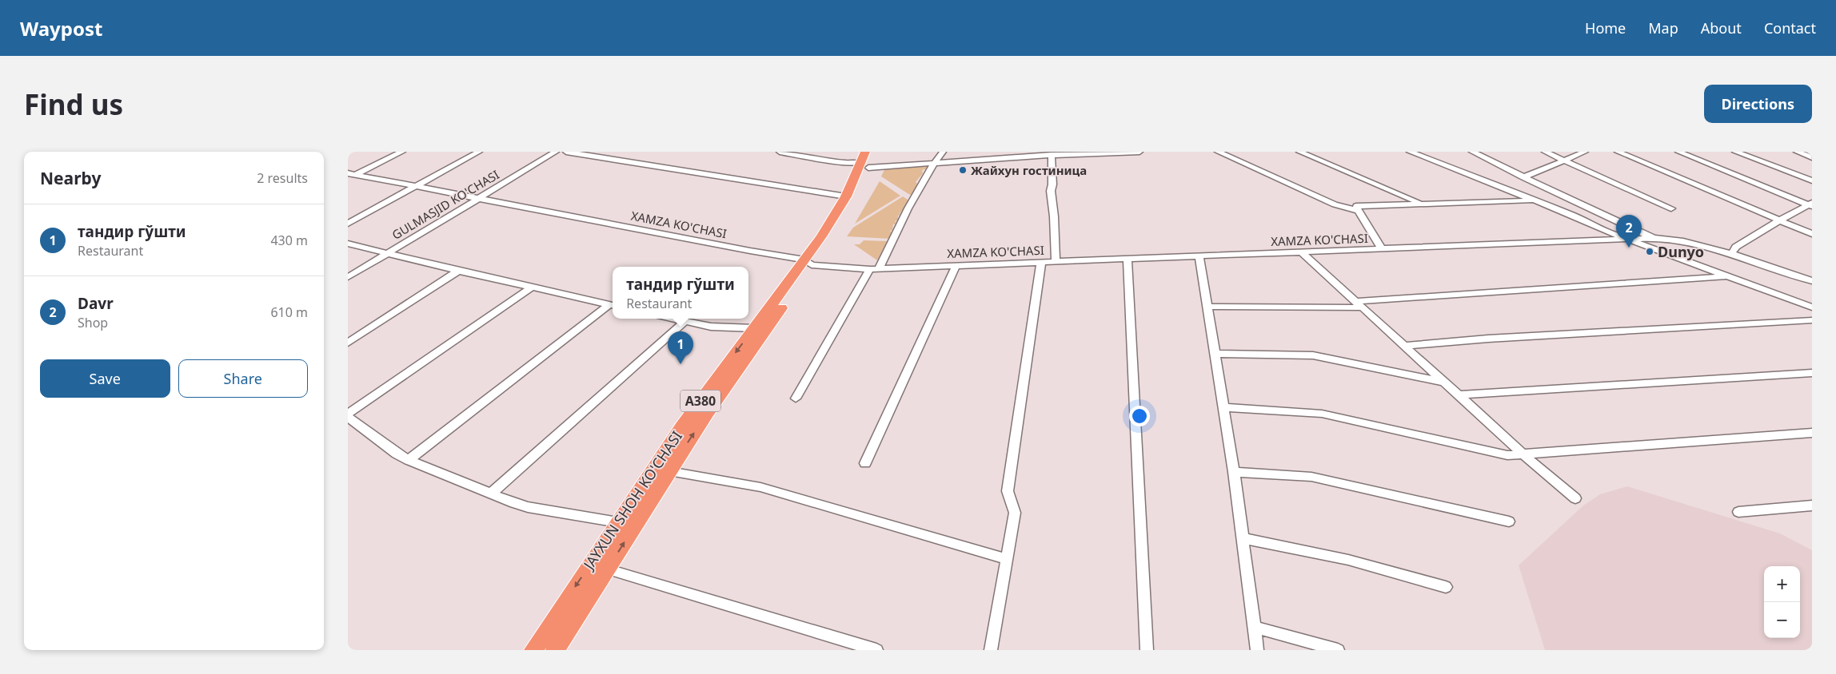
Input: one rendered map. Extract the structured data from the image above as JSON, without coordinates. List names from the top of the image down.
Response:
{
  "streets": {
    "highway": ["A380", "JAYXUN SHOH KO'CHASI"],
    "street": ["GULMASJID KO'CHASI", "XAMZA KO'CHASI"]
  },
  "crossings": [
    ["GULMASJID KO'CHASI", "XAMZA KO'CHASI"],
    ["XAMZA KO'CHASI", "JAYXUN SHOH KO'CHASI"]
  ],
  "places": ["Жайхун гостиница", "Dunyo"],
  "page": {
    "header": "Waypost",
    "nav": [
      "Home",
      "Map",
      "About",
      "Contact"
    ],
    "buttons": [
      "Directions",
      ["Save", "Share"]
    ],
    "title": "Find us",
    "heading": ["Nearby", "2 results"],
    "list": [
      {
        "mark": "1",
        "name": "тандир гўшти",
        "note": "Restaurant",
        "value": "430 m"
      },
      {
        "mark": "2",
        "name": "Davr",
        "note": "Shop",
        "value": "610 m"
      }
    ],
    "pins": ["2", "1"],
    "popup": ["тандир гўшти", "Restaurant"],
    "map_buttons": ["+", "−"]
  }
}
